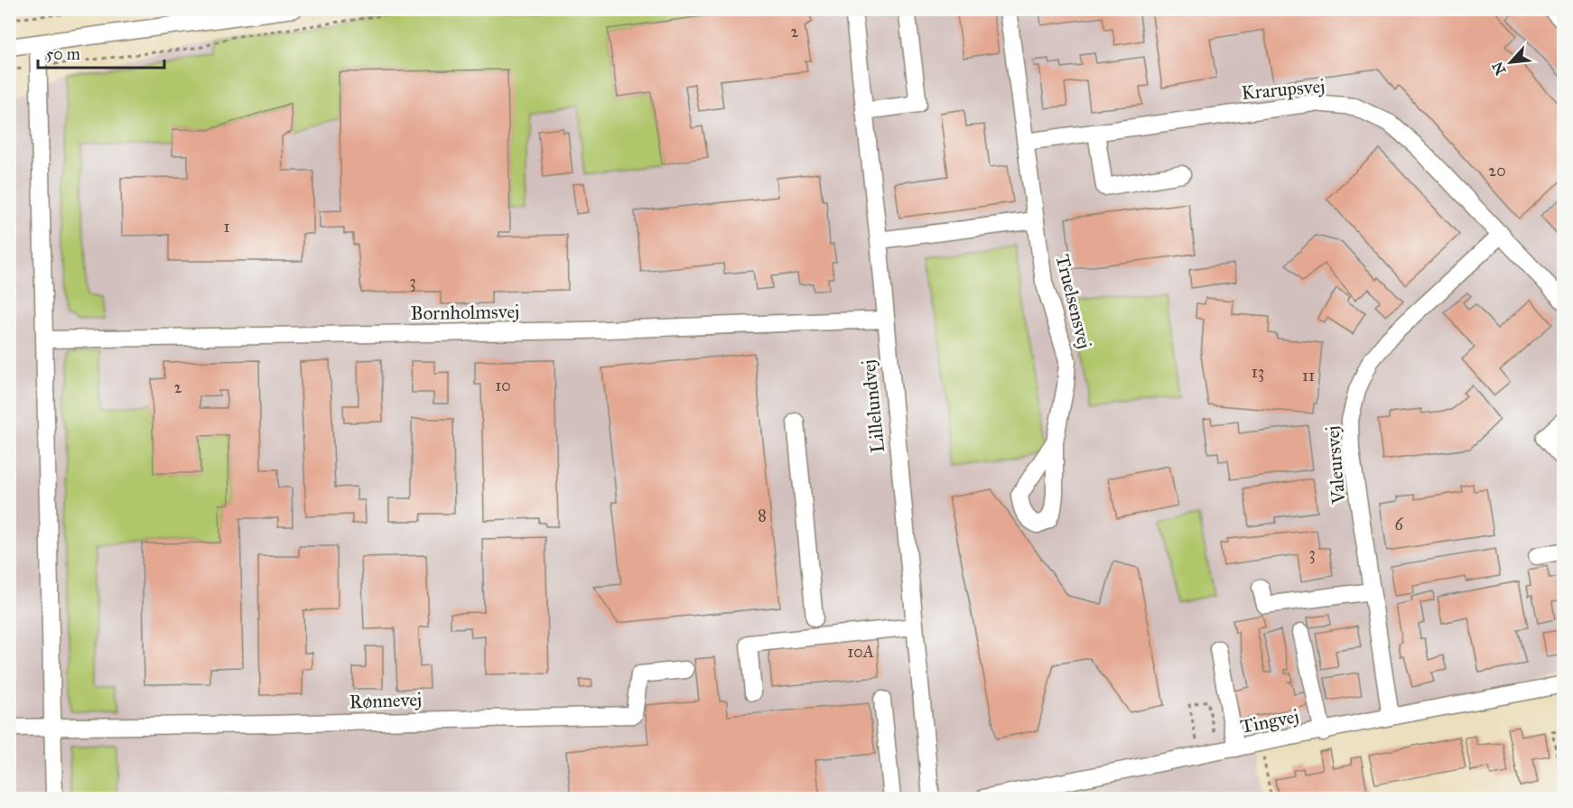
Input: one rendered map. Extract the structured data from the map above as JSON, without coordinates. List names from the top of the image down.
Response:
{
  "streets": {
    "street": [
      "Krarupsvej",
      "Truelsensvej",
      "Bornholmsvej",
      "Lillelundvej",
      "Valeursvej",
      "Rønnevej",
      "Tingvej"
    ]
  },
  "crossings": [
    ["Krarupsvej", "Truelsensvej"],
    ["Krarupsvej", "Valeursvej"],
    ["Bornholmsvej", "Lillelundvej"],
    ["Valeursvej", "Tingvej"]
  ],
  "house_numbers": [
    "2",
    "20",
    "1",
    "3",
    "13",
    "11",
    "10",
    "2",
    "8",
    "6",
    "3",
    "10A"
  ],
  "scale_bar": "50 m",
  "north": "bottom left"
}
